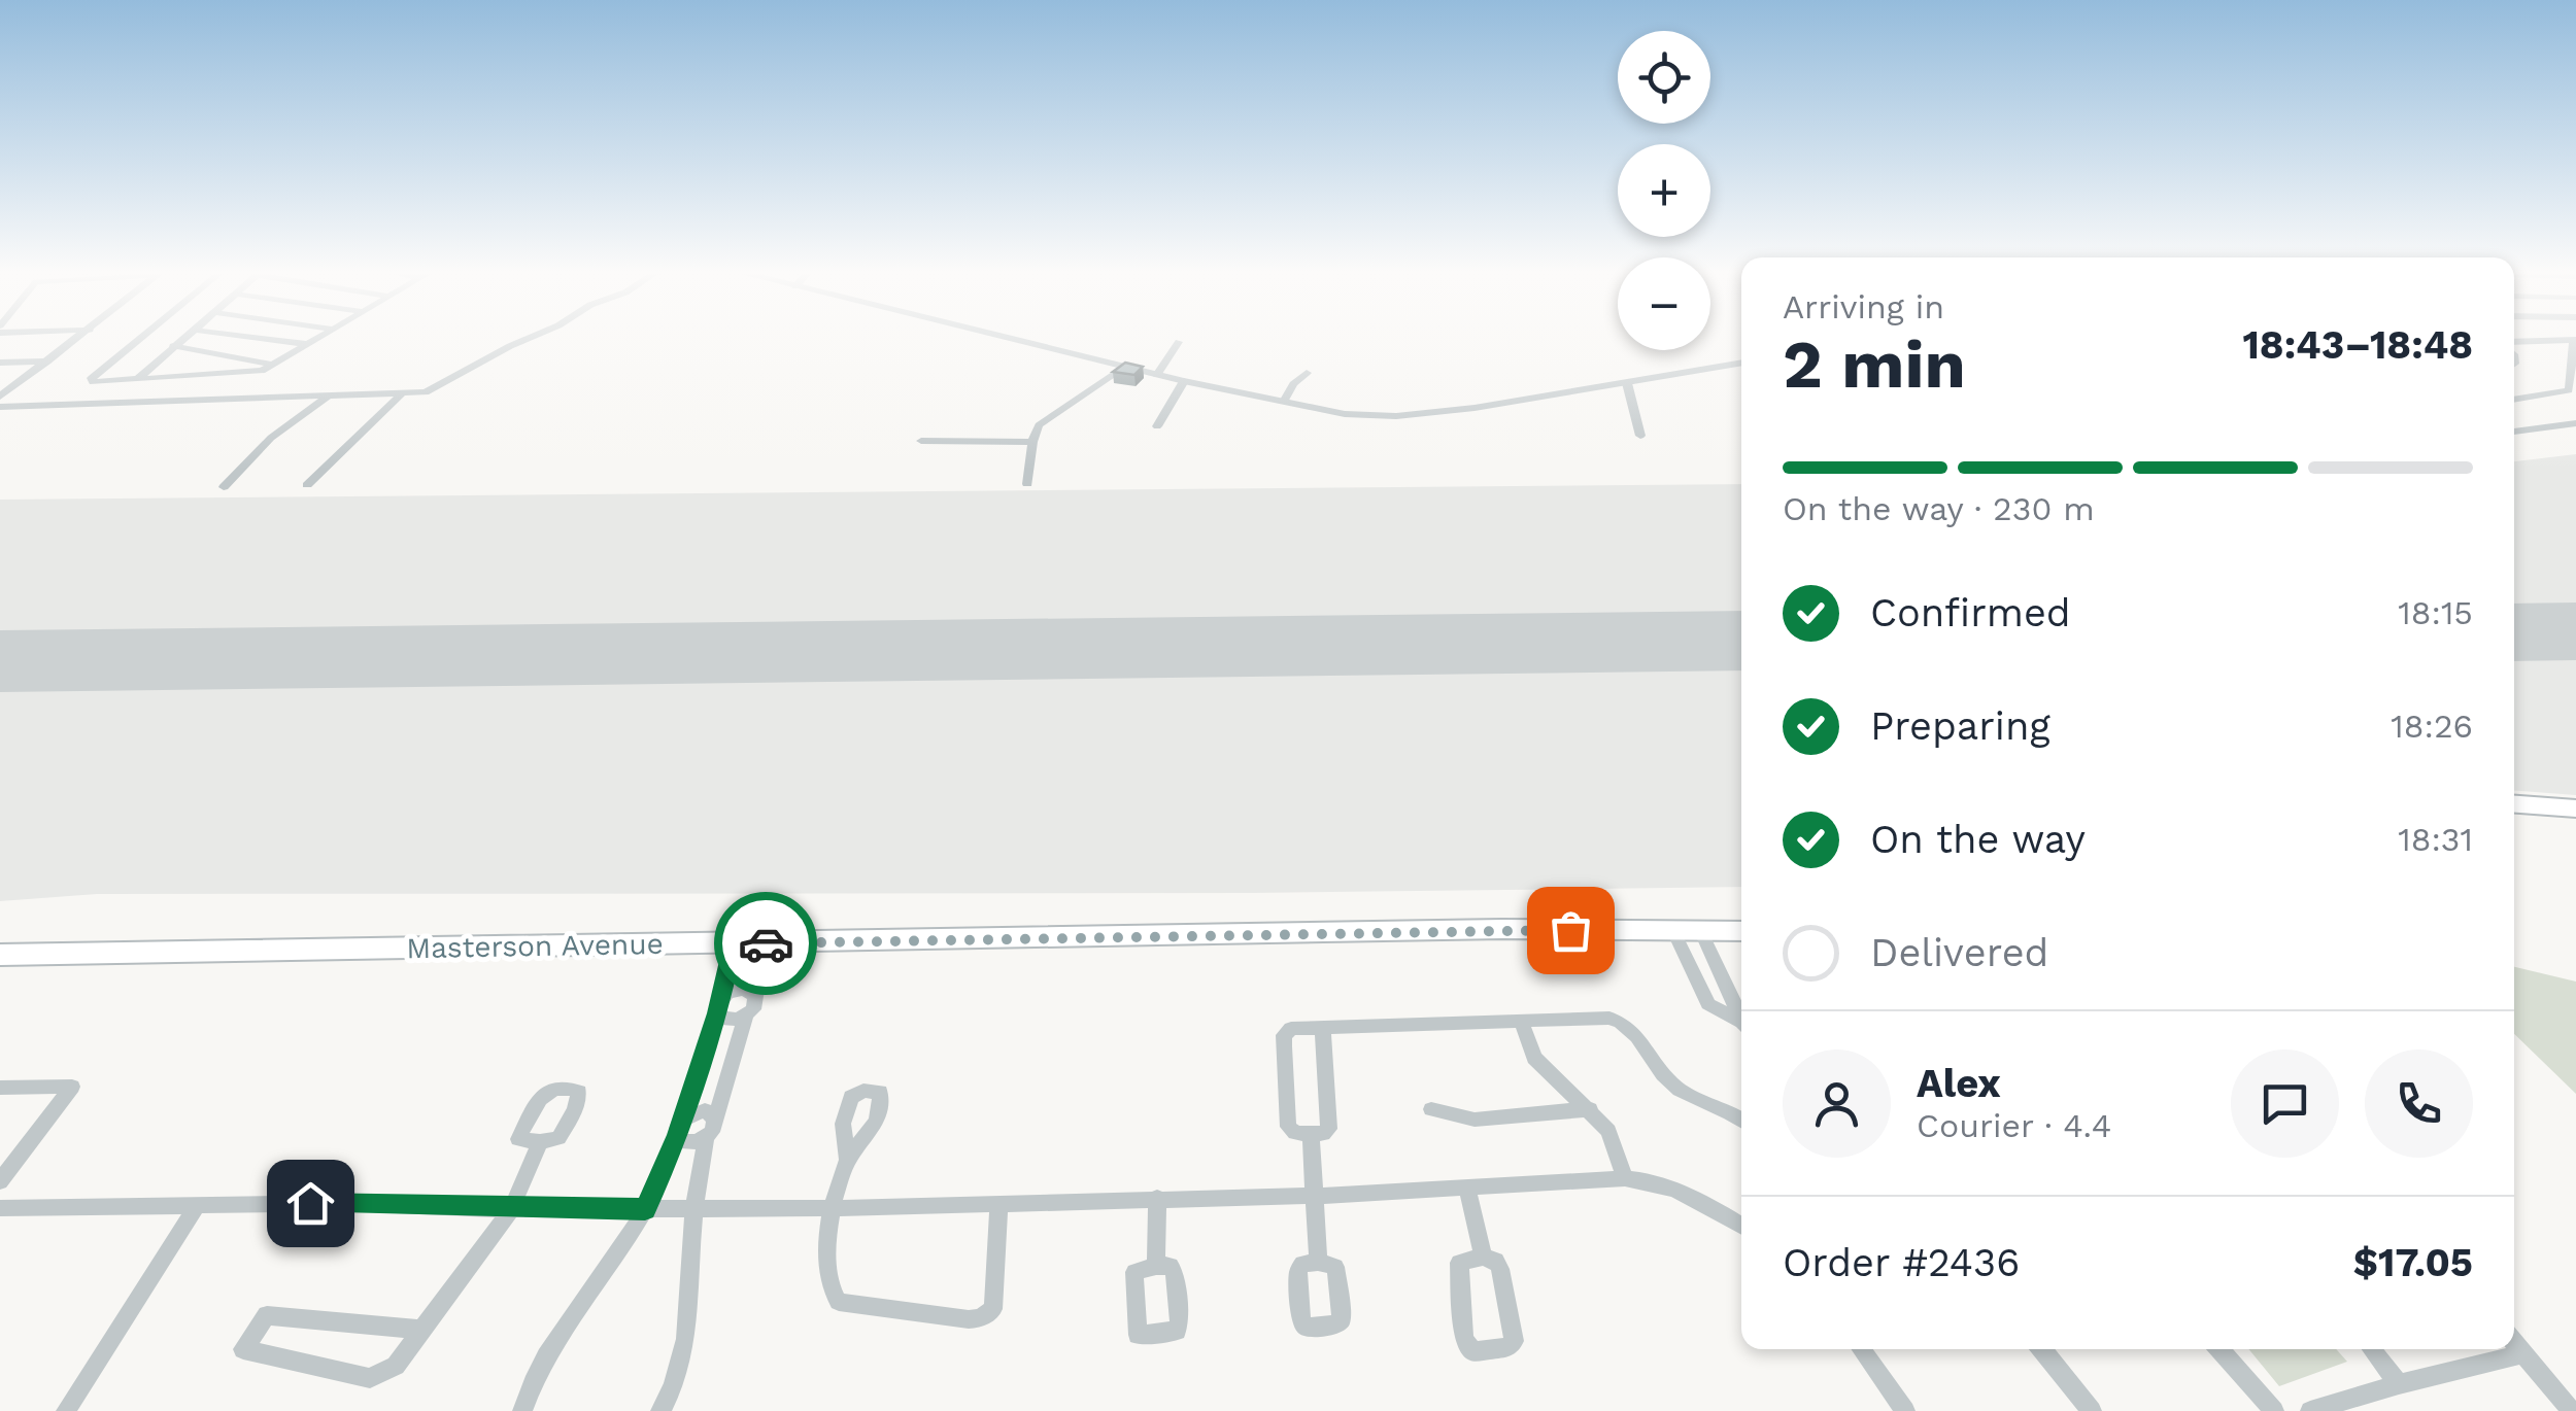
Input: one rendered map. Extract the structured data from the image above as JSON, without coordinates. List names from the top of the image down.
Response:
{
  "streets": {
    "main road": ["Masterson Avenue"]
  },
  "page": {
    "map_buttons": ["+", "−"],
    "heading": ["2 min", "Arriving in", "18:43–18:48"],
    "panel": [
      "Alex",
      "Courier · 4.4",
      "Order #2436",
      "$17.05"
    ],
    "bar": "On the way · 230 m",
    "list": [
      ["Confirmed", "18:15"],
      ["Preparing", "18:26"],
      ["On the way", "18:31"],
      "Delivered"
    ]
  }
}
